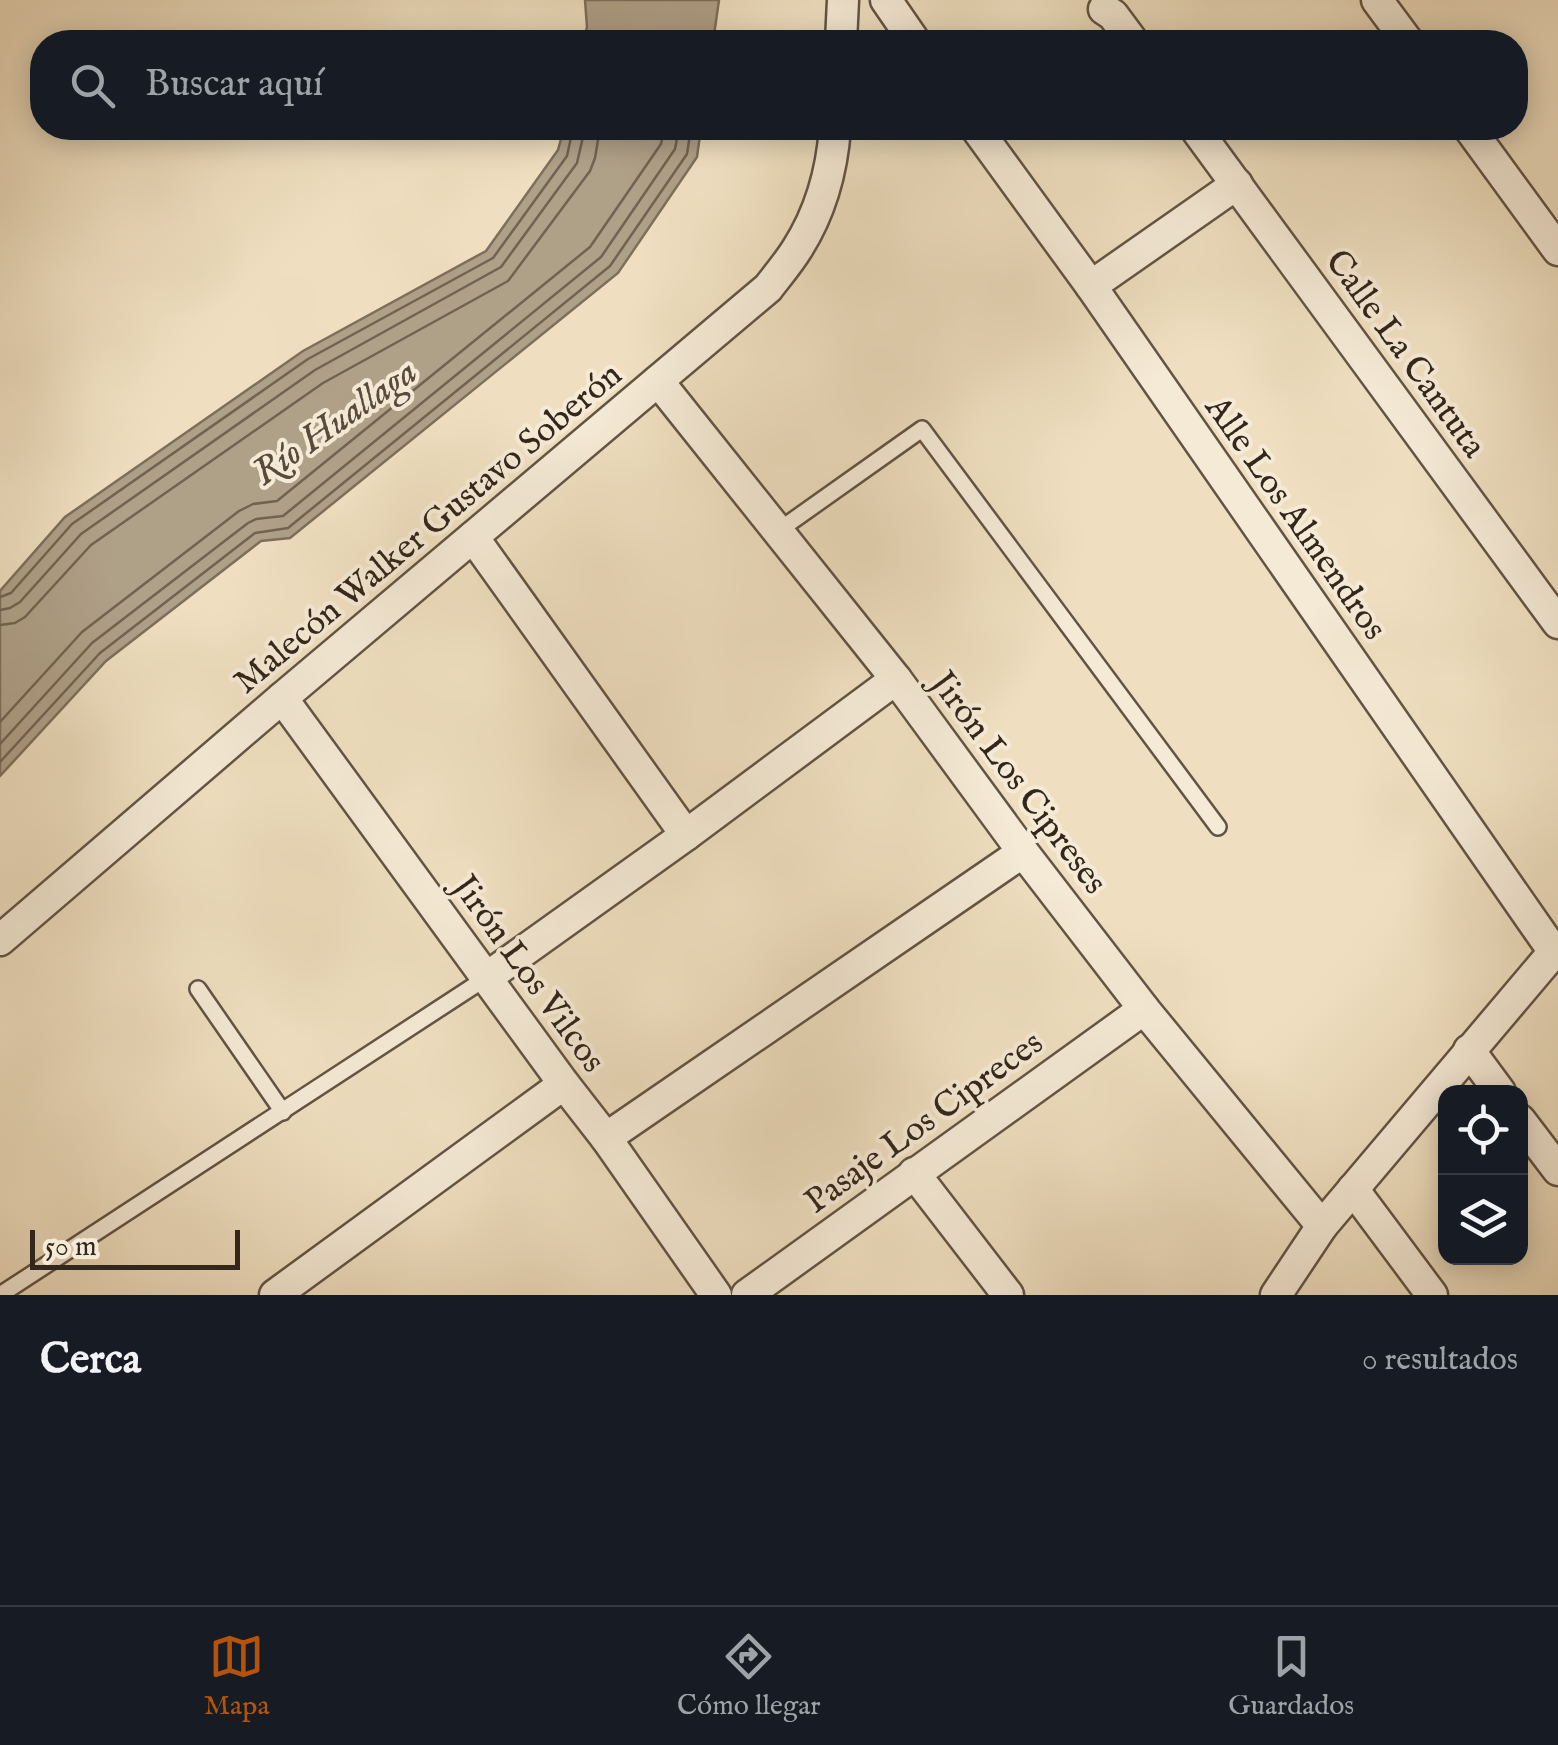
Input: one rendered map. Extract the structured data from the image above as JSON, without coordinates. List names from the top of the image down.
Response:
{
  "streets": {
    "street": [
      "Calle La Cantuta",
      "Alle Los Almendros",
      "Malecón Walker Gustavo Soberón",
      "Jirón Los Cipreses",
      "Jirón Los Vilcos",
      "Pasaje Los Cipreces"
    ]
  },
  "crossings": [
    ["Malecón Walker Gustavo Soberón", "Jirón Los Cipreses"],
    ["Malecón Walker Gustavo Soberón", "Jirón Los Vilcos"],
    ["Jirón Los Cipreses", "Pasaje Los Cipreces"]
  ],
  "water": ["Río Huallaga"],
  "scale_bar": "50 m",
  "page": {
    "search": "Buscar aquí",
    "scale": "50 m",
    "heading": ["Cerca", "0 resultados"],
    "nav": ["Mapa", "Cómo llegar", "Guardados"]
  }
}
